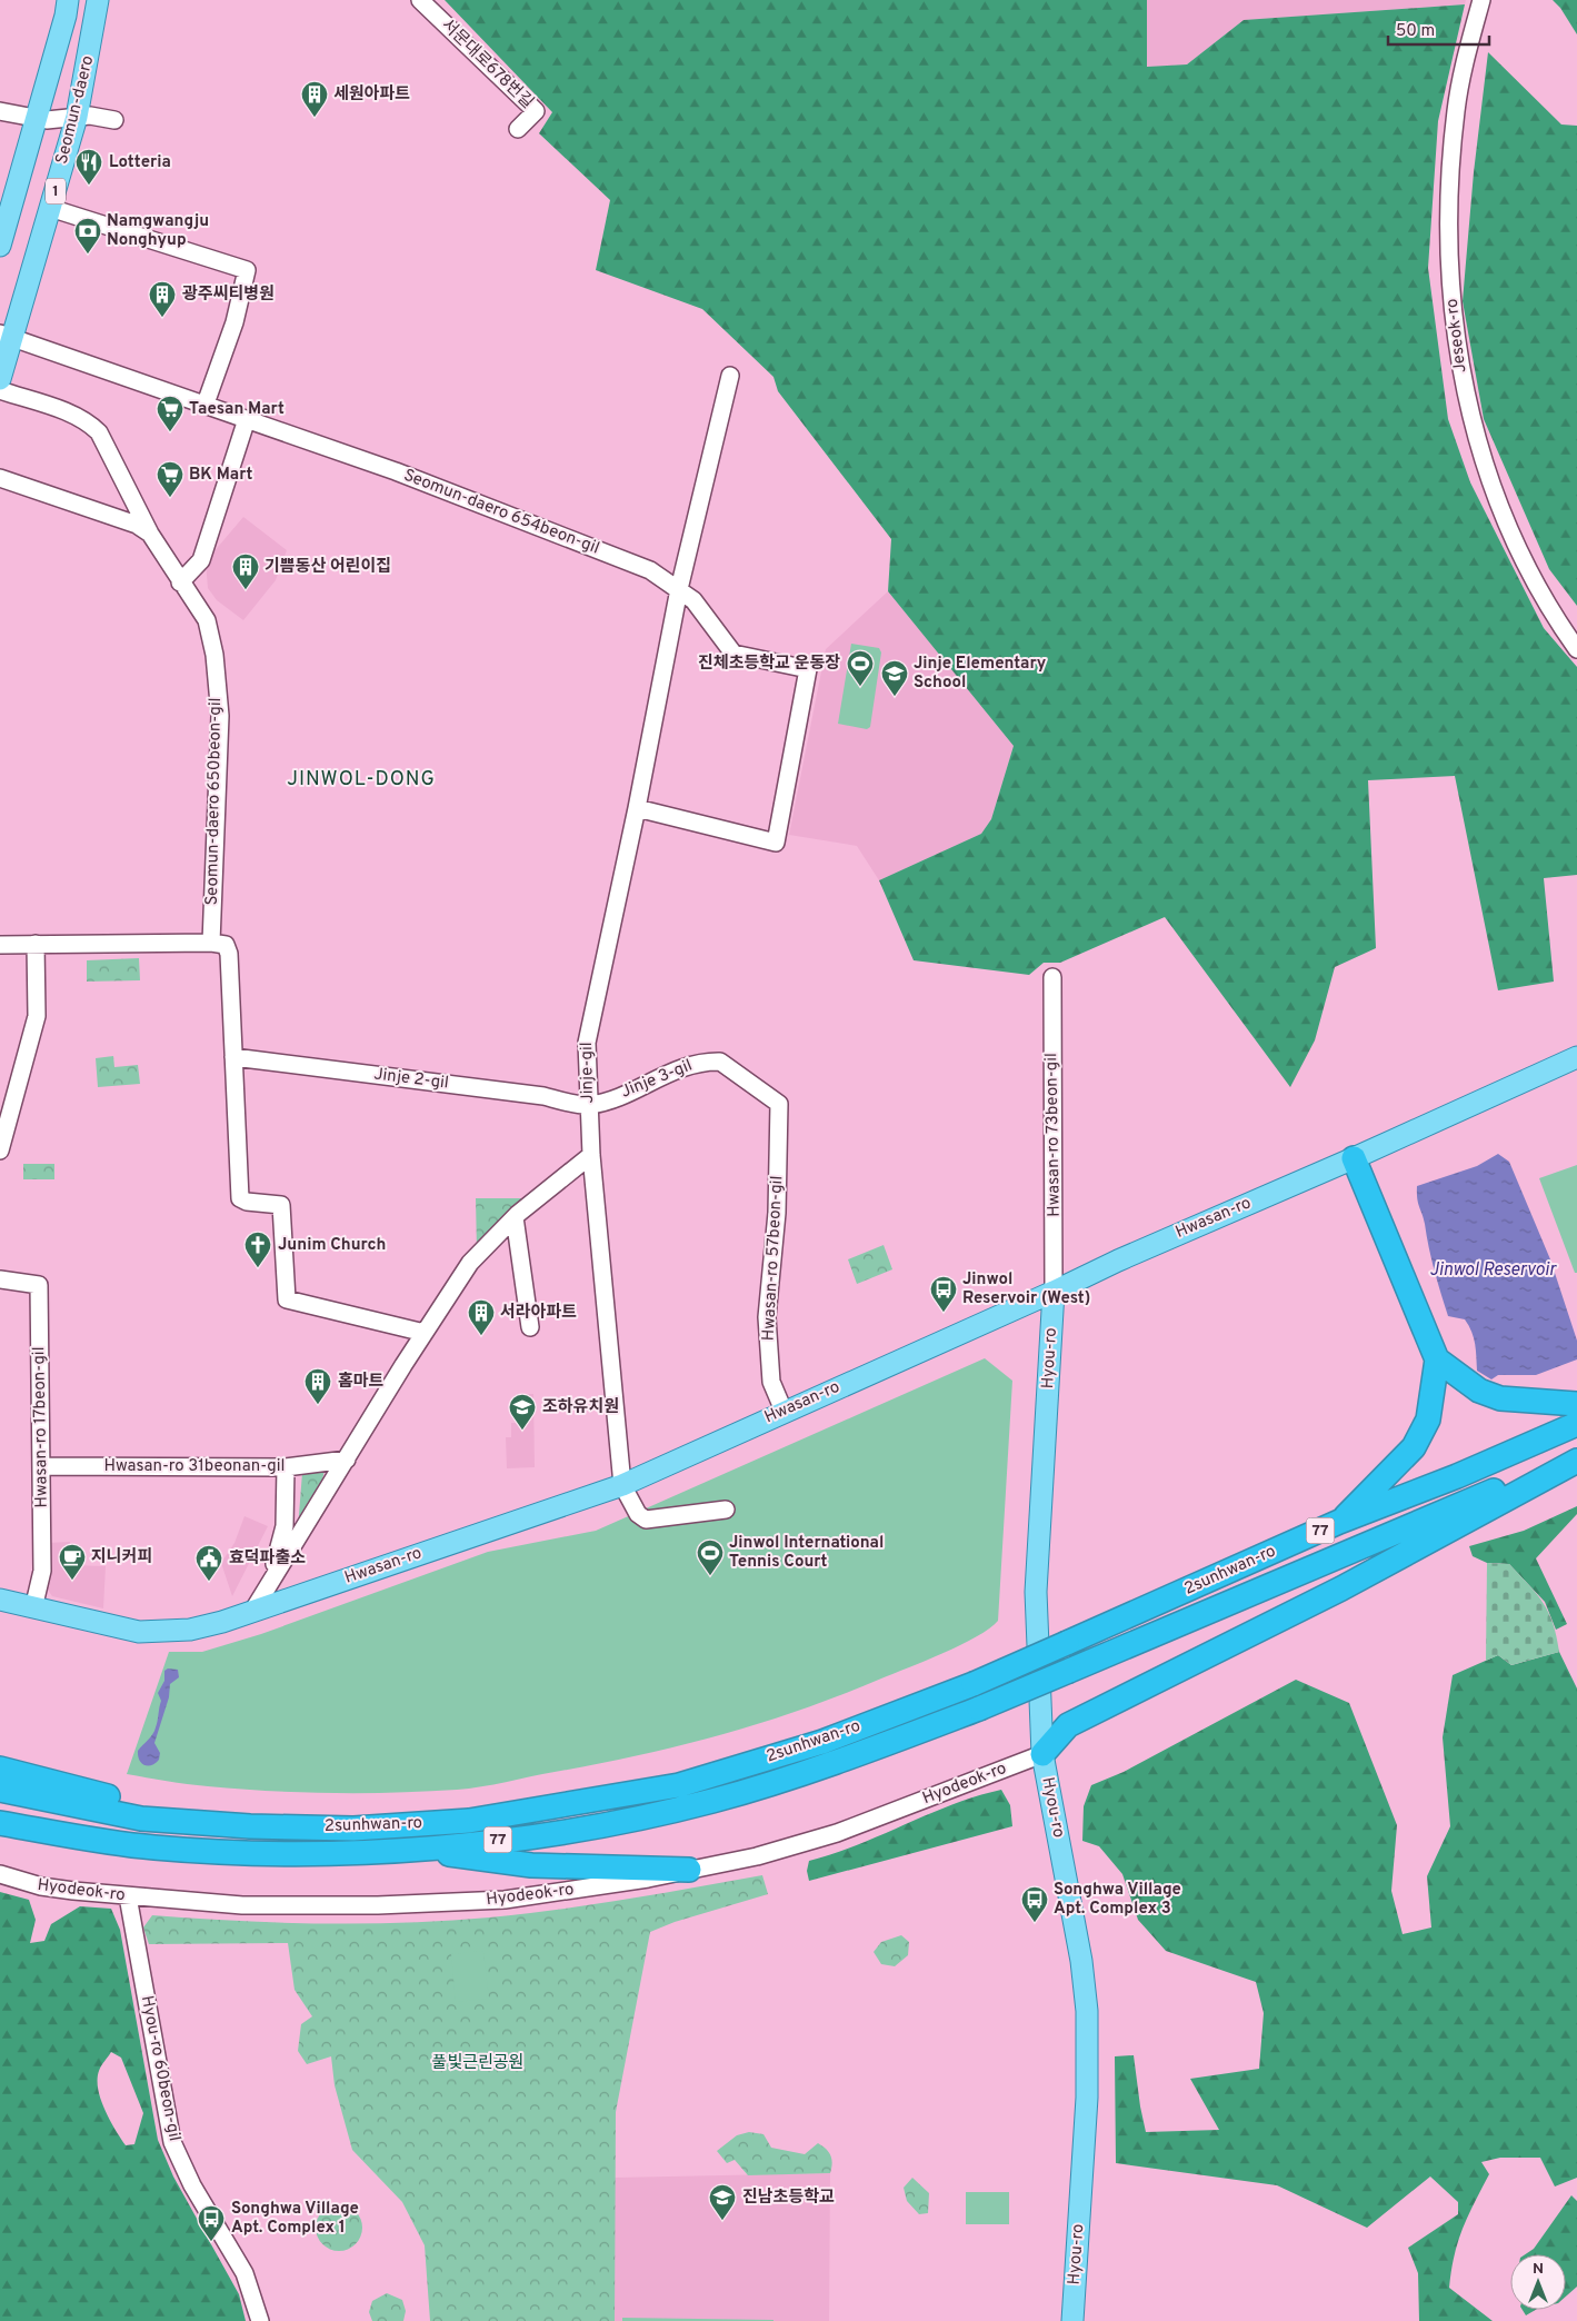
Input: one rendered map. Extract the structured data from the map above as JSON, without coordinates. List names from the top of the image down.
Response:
{
  "streets": {
    "highway": ["77", "2sunhwan-ro"],
    "main road": [
      "Seomun-daero",
      "1",
      "Hwasan-ro",
      "Hyou-ro"
    ],
    "street": [
      "서문대로678번길",
      "Jeseok-ro",
      "Seomun-daero 654beon-gil",
      "Seomun-daero 650beon-gil",
      "Jinje-gil",
      "Jinje 2-gil",
      "Jinje 3-gil",
      "Hwasan-ro 73beon-gil",
      "Hwasan-ro 57beon-gil",
      "Hwasan-ro 17beon-gil",
      "Hwasan-ro 31beonan-gil",
      "Hyodeok-ro",
      "Hyou-ro 60beon-gil"
    ]
  },
  "crossings": [
    ["Seomun-daero", "Seomun-daero 654beon-gil"],
    ["Seomun-daero 654beon-gil", "Jinje-gil"],
    ["Jinje-gil", "Jinje 2-gil"],
    ["Jinje-gil", "Jinje 3-gil"],
    ["Jinje-gil", "Hwasan-ro"],
    ["Jinje 2-gil", "Jinje 3-gil"],
    ["Jinje 3-gil", "Hwasan-ro 57beon-gil"],
    ["Hwasan-ro 73beon-gil", "Hwasan-ro"],
    ["Hwasan-ro 73beon-gil", "Hyou-ro"],
    ["Hwasan-ro", "Hwasan-ro 57beon-gil"],
    ["Hwasan-ro", "Hyou-ro"],
    ["Hwasan-ro", "Hwasan-ro 17beon-gil"],
    ["Hyou-ro", "Hyodeok-ro"],
    ["Hwasan-ro 17beon-gil", "Hwasan-ro 31beonan-gil"],
    ["Hyodeok-ro", "Hyou-ro 60beon-gil"]
  ],
  "districts": ["JINWOL-DONG"],
  "water": ["Jinwol Reservoir"],
  "parks": ["풀빛근린공원"],
  "places": {
    "building": [
      "세원아파트",
      "광주씨티병원",
      "기쁨동산 어린이집",
      "서라아파트",
      "홈마트"
    ],
    "restaurant": ["Lotteria"],
    "bank": ["Namgwangju Nonghyup"],
    "supermarket": ["Taesan Mart", "BK Mart"],
    "sports": ["진체초등학교 운동장", "Jinwol International Tennis Court"],
    "school or university": ["Jinje Elementary School", "조하유치원", "진남초등학교"],
    "church": ["Junim Church"],
    "bus stop": ["Jinwol Reservoir (West)", "Songhwa Village Apt. Complex 3", "Songhwa Village Apt. Complex 1"],
    "cafe": ["지니커피"],
    "public building": ["효덕파출소"]
  },
  "scale_bar": "50 m",
  "north": "top"
}
